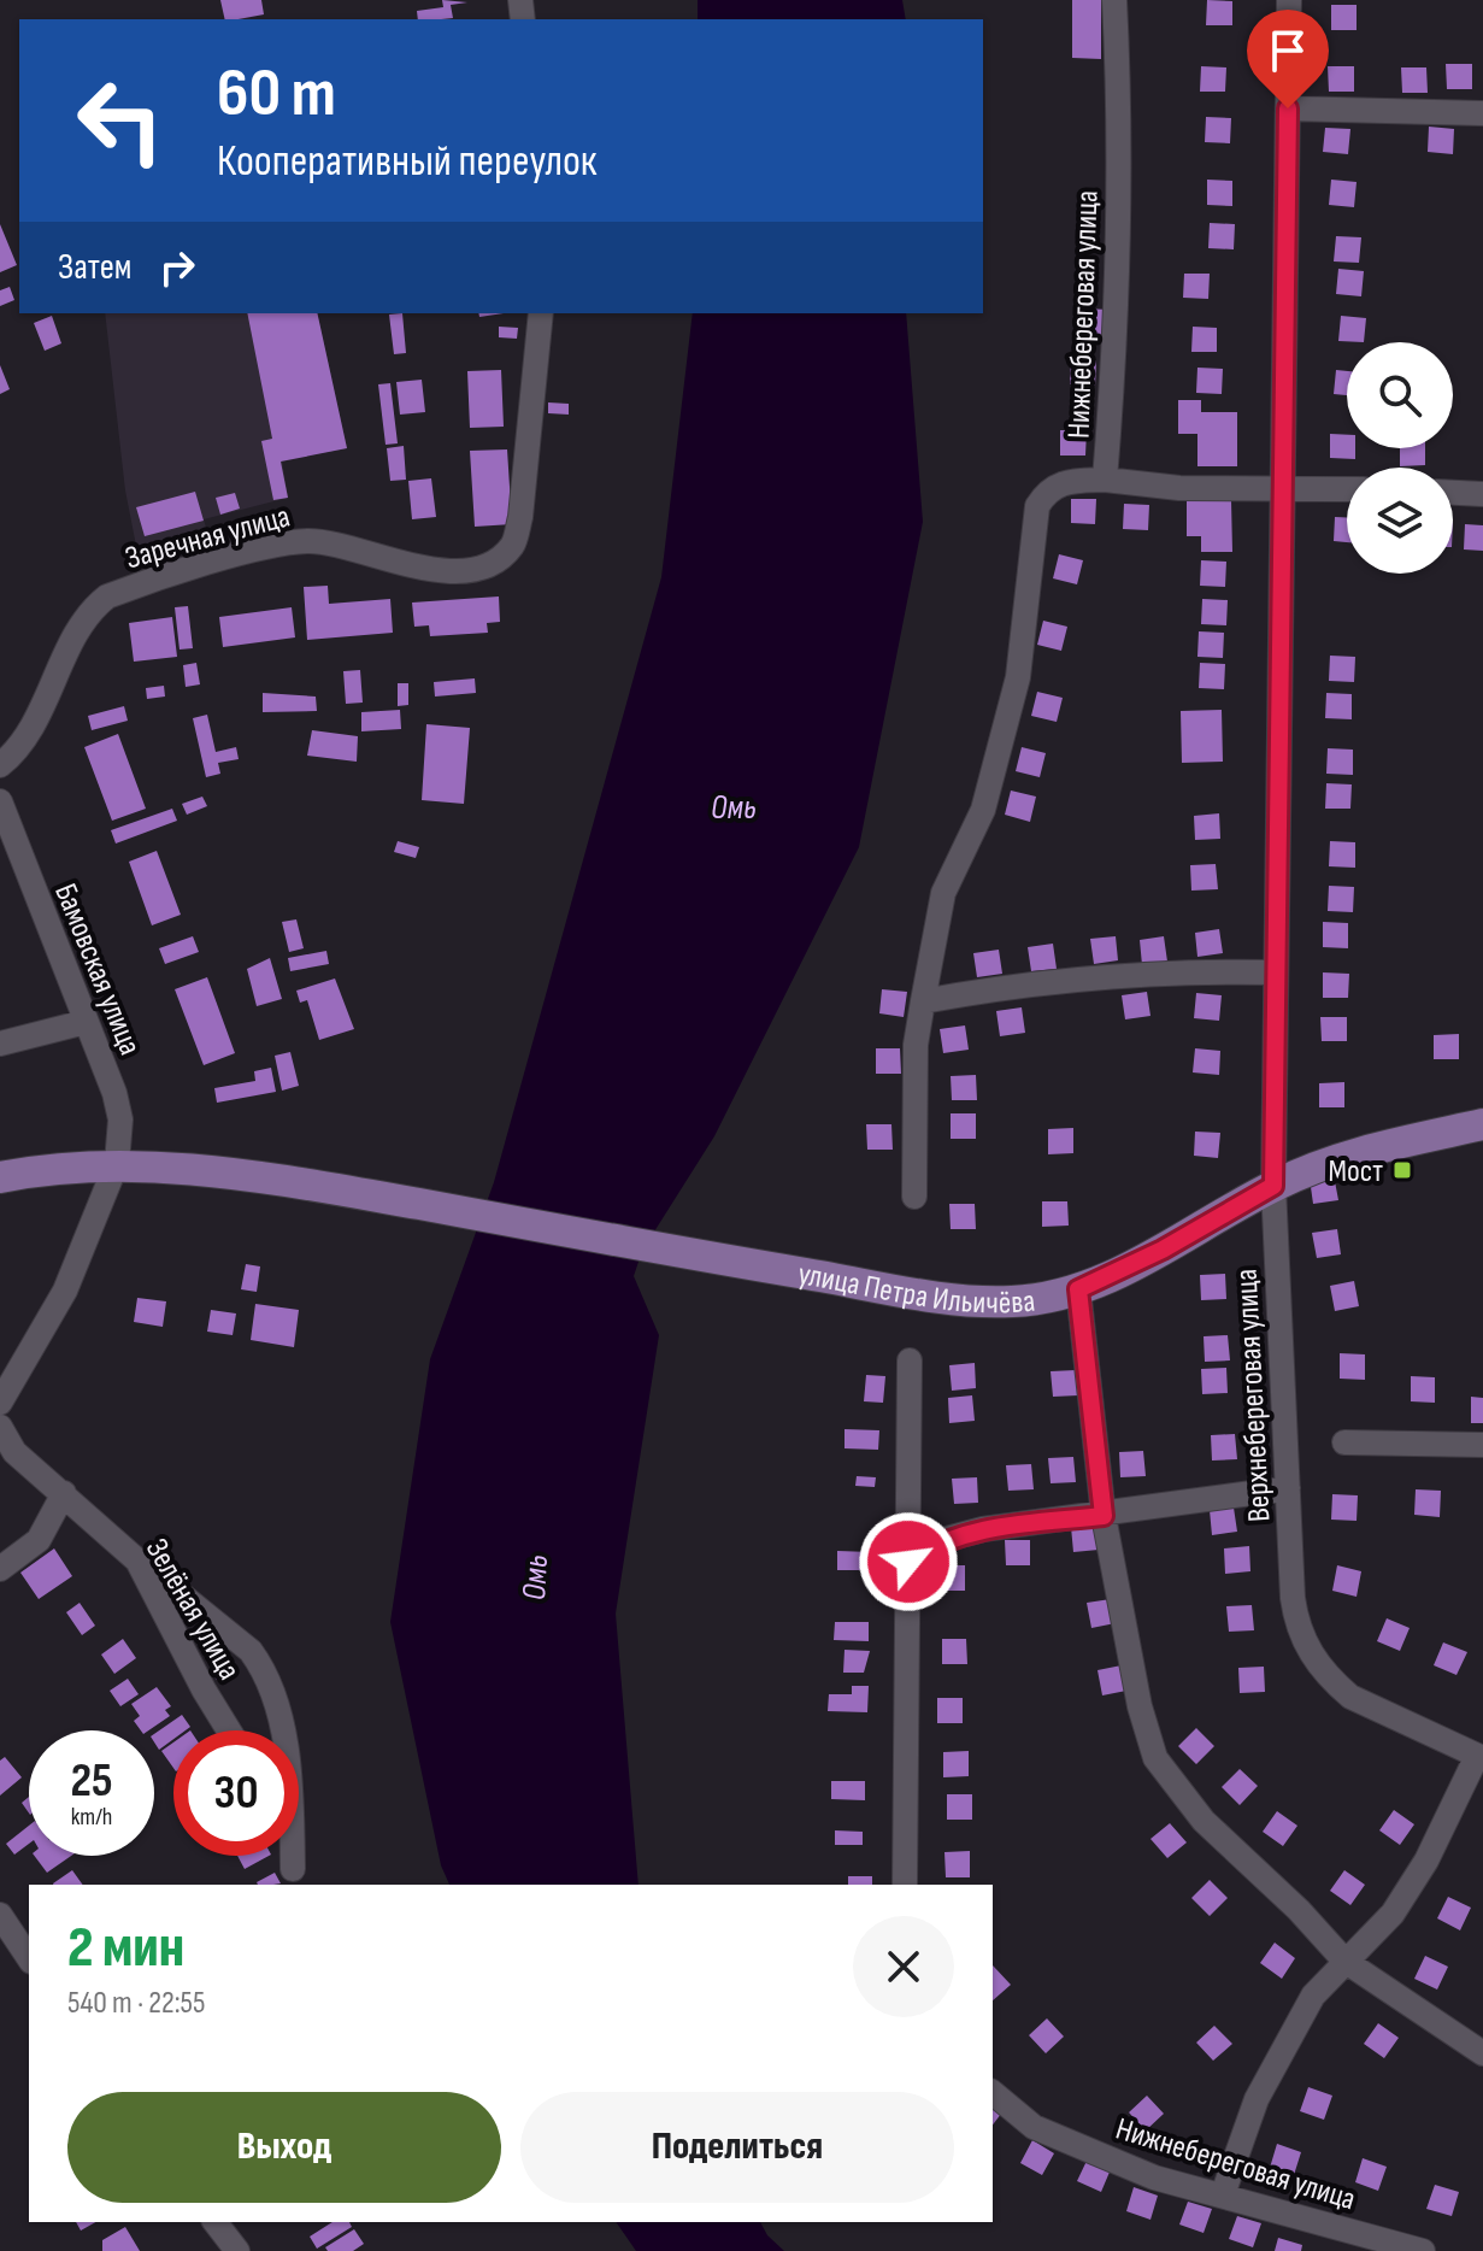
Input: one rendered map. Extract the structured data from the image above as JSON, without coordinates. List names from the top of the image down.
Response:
{
  "streets": {
    "main road": ["улица Петра Ильичёва"],
    "street": [
      "Нижнебереговая улица",
      "Заречная улица",
      "Бамовская улица",
      "Верхнебереговая улица",
      "Зелёная улица"
    ]
  },
  "crossings": [
    ["Бамовская улица", "улица Петра Ильичёва"],
    ["улица Петра Ильичёва", "Верхнебереговая улица"]
  ],
  "water": ["Омь"],
  "places": {
    "transit": ["Мост"]
  },
  "page": {
    "turn": ["60 m", "Кооперативный переулок"],
    "then": "Затем",
    "speed": "25 km/h",
    "limit": "30",
    "heading": ["2 мин", "540 m · 22:55"],
    "buttons": ["Выход", "Поделиться"]
  }
}
